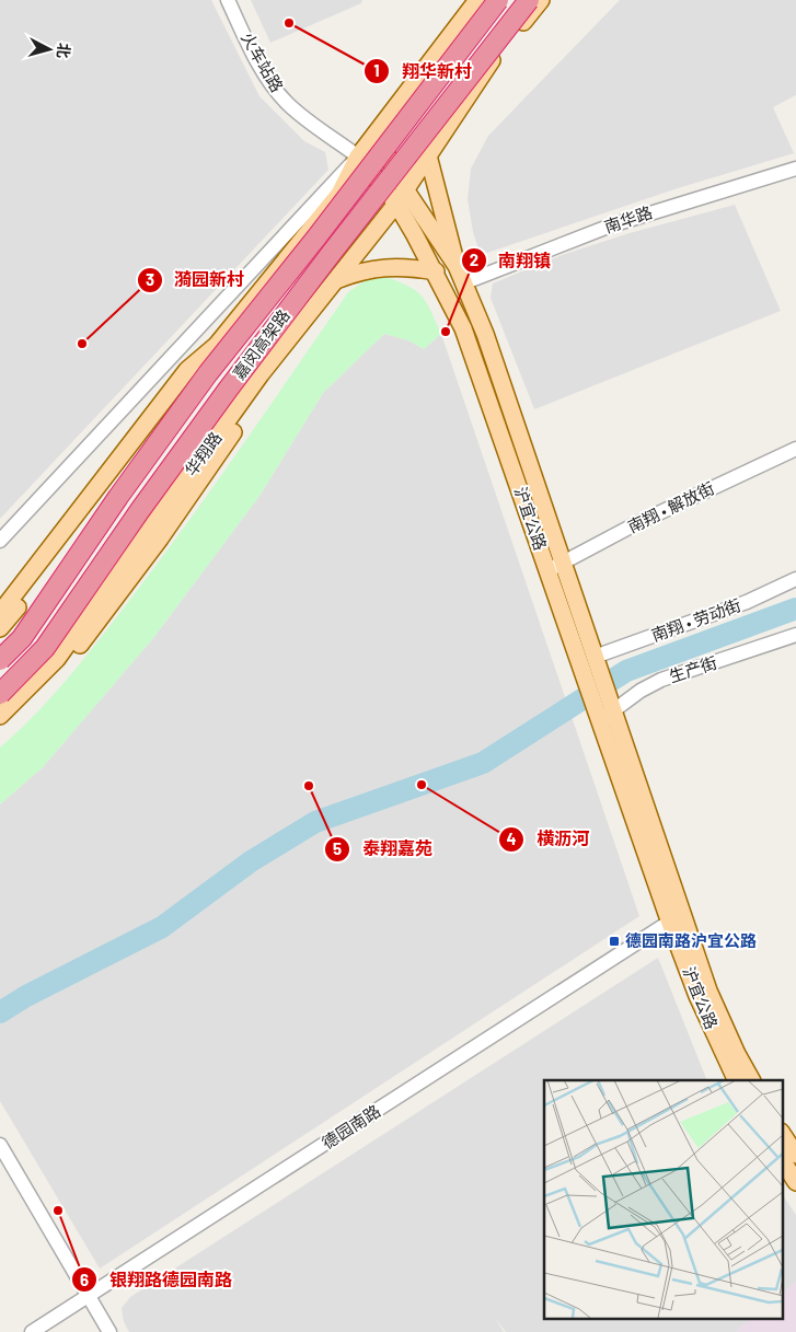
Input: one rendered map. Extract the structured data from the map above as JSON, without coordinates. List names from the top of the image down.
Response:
{
  "streets": {
    "highway": ["嘉闵高架路"],
    "main road": ["华翔路", "沪宜公路"],
    "street": [
      "火车站路",
      "南华路",
      "南翔 • 解放街",
      "南翔 • 劳动街",
      "生产街",
      "德园南路"
    ]
  },
  "crossings": [
    ["火车站路", "沪宜公路"],
    ["南华路", "沪宜公路"],
    ["华翔路", "沪宜公路"],
    ["南翔 • 解放街", "沪宜公路"],
    ["沪宜公路", "南翔 • 劳动街"],
    ["沪宜公路", "生产街"],
    ["沪宜公路", "德园南路"]
  ],
  "places": {
    "other": [
      "翔华新村",
      "南翔镇",
      "漪园新村",
      "横沥河",
      "泰翔嘉苑",
      "银翔路德园南路"
    ],
    "transit": ["德园南路沪宜公路"]
  },
  "north": "right"
}
